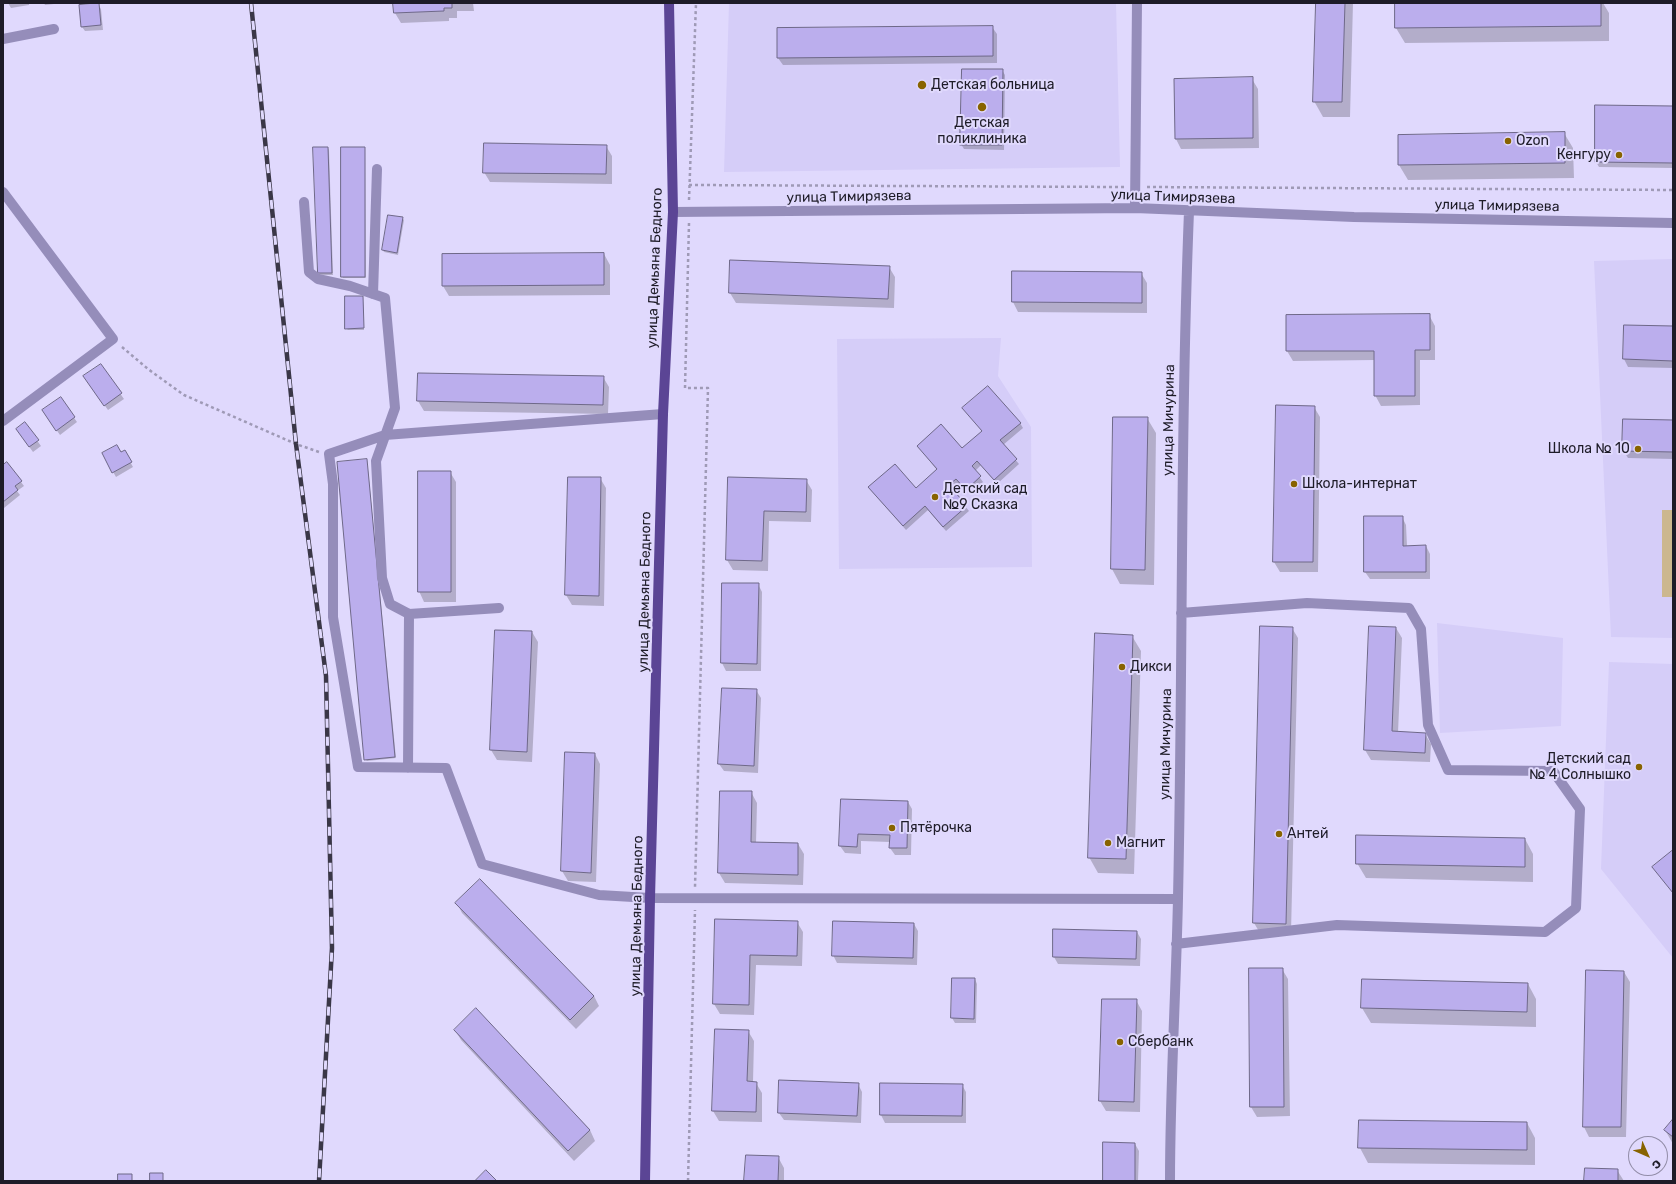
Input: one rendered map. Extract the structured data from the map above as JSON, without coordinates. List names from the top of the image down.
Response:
{
  "streets": {
    "main road": ["улица Демьяна Бедного"],
    "street": ["улица Тимирязева", "улица Мичурина"]
  },
  "crossings": [
    ["улица Тимирязева", "улица Демьяна Бедного"],
    ["улица Тимирязева", "улица Мичурина"]
  ],
  "places": [
    "Детская больница",
    "Детская поликлиника",
    "Ozon",
    "Кенгуру",
    "Школа № 10",
    "Школа-интернат",
    "Детский сад №9 Сказка",
    "Дикси",
    "Детский сад № 4 Солнышко",
    "Пятёрочка",
    "Антей",
    "Магнит",
    "Сбербанк"
  ],
  "north": "bottom right"
}
